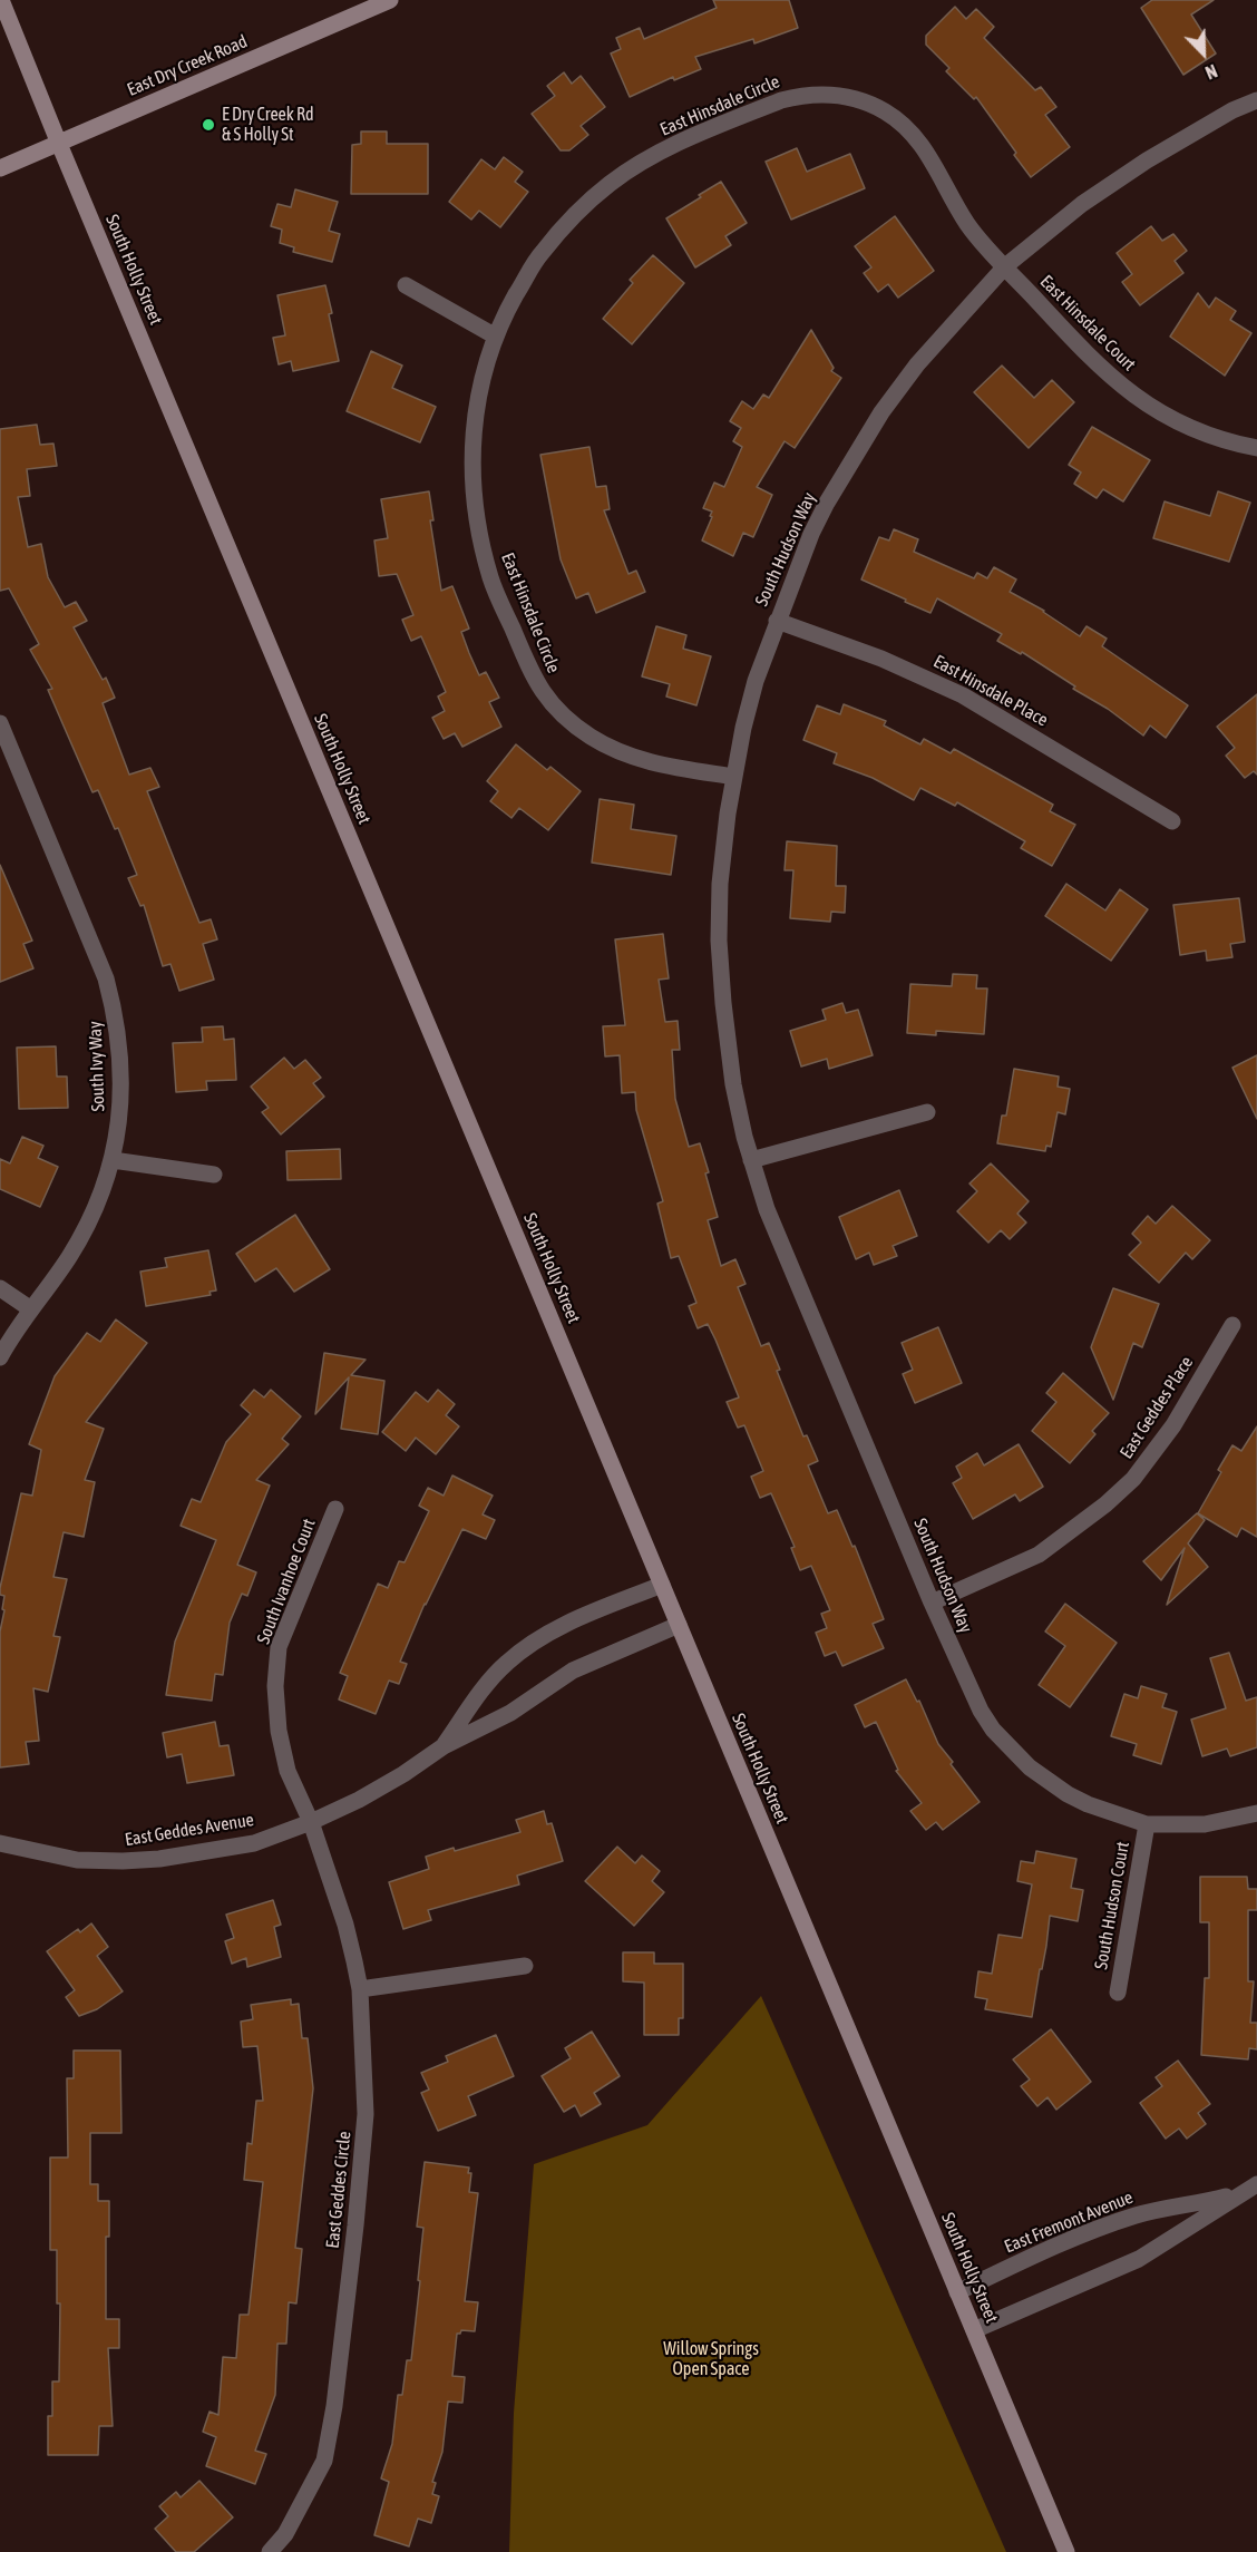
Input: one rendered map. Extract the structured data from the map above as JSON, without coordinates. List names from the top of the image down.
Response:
{
  "streets": {
    "main road": ["East Dry Creek Road", "South Holly Street"],
    "street": [
      "East Hinsdale Circle",
      "East Hinsdale Court",
      "South Hudson Way",
      "East Hinsdale Place",
      "South Ivy Way",
      "East Geddes Place",
      "South Ivanhoe Court",
      "East Geddes Avenue",
      "South Hudson Court",
      "East Geddes Circle",
      "East Fremont Avenue"
    ]
  },
  "crossings": [
    ["East Dry Creek Road", "South Holly Street"],
    ["East Hinsdale Circle", "East Hinsdale Court"],
    ["East Hinsdale Circle", "South Hudson Way"],
    ["South Holly Street", "East Geddes Avenue"],
    ["South Holly Street", "East Fremont Avenue"],
    ["East Hinsdale Court", "South Hudson Way"],
    ["South Hudson Way", "East Hinsdale Place"],
    ["South Hudson Way", "East Geddes Place"],
    ["South Hudson Way", "South Hudson Court"],
    ["South Ivanhoe Court", "East Geddes Avenue"],
    ["South Ivanhoe Court", "East Geddes Circle"],
    ["East Geddes Avenue", "East Geddes Circle"]
  ],
  "parks": ["Willow Springs Open Space"],
  "places": ["E Dry Creek Rd & S Holly St"],
  "north": "bottom right"
}
